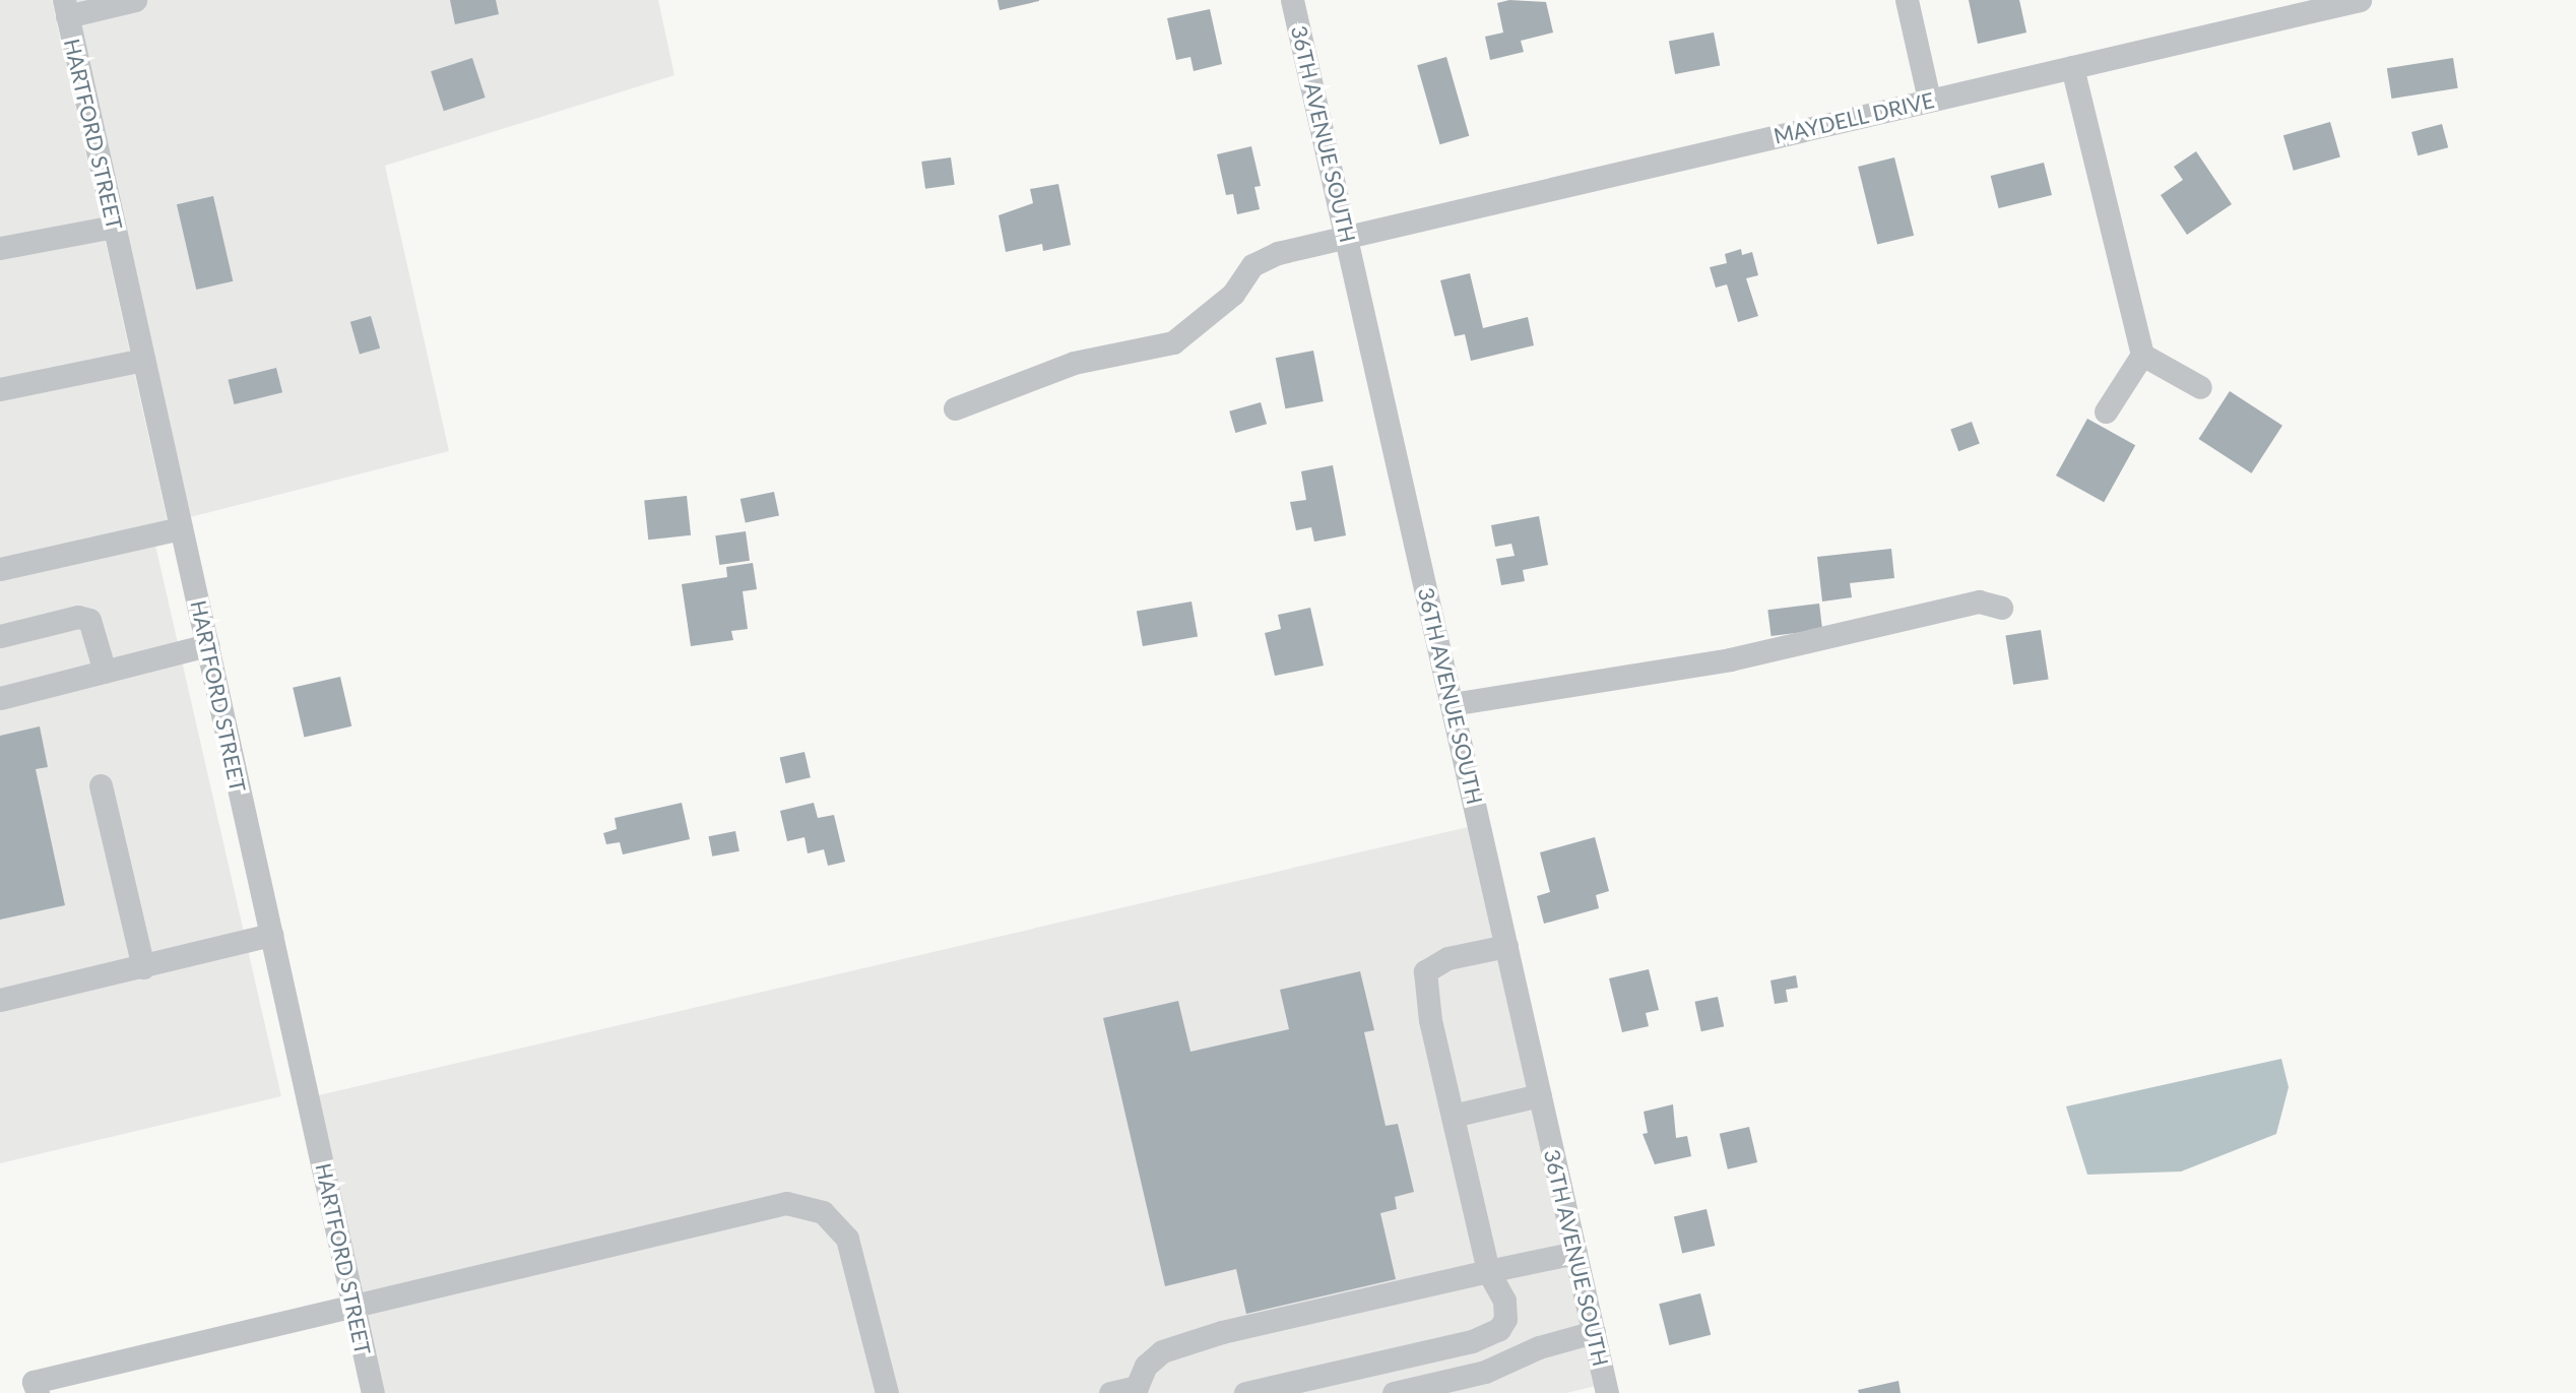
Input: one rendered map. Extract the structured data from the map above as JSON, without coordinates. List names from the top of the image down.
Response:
{
  "streets": {
    "street": ["MAYDELL DRIVE", "HARTFORD STREET", "36TH AVENUE SOUTH"]
  },
  "crossings": [
    ["MAYDELL DRIVE", "36TH AVENUE SOUTH"]
  ]
}
